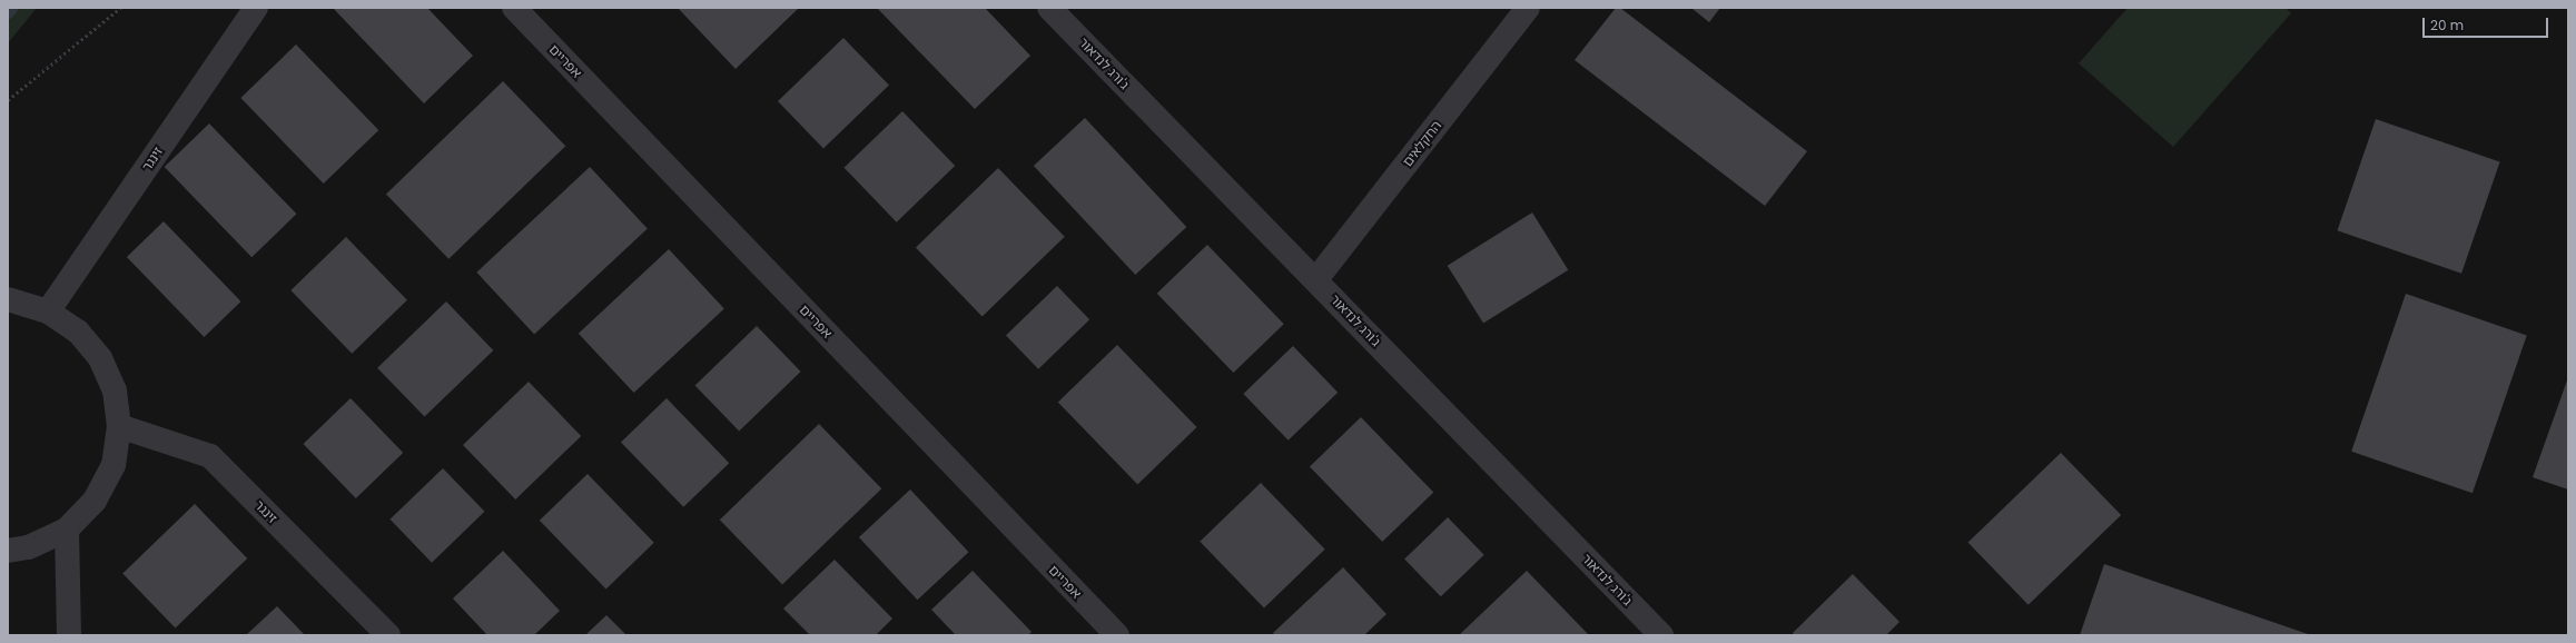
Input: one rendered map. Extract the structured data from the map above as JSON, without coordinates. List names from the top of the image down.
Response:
{
  "streets": {
    "street": [
      "אפריים",
      "ג'ורג לנדאור",
      "החקלאים",
      "זינגר"
    ]
  },
  "crossings": [
    ["ג'ורג לנדאור", "החקלאים"]
  ],
  "scale_bar": "20 m"
}
